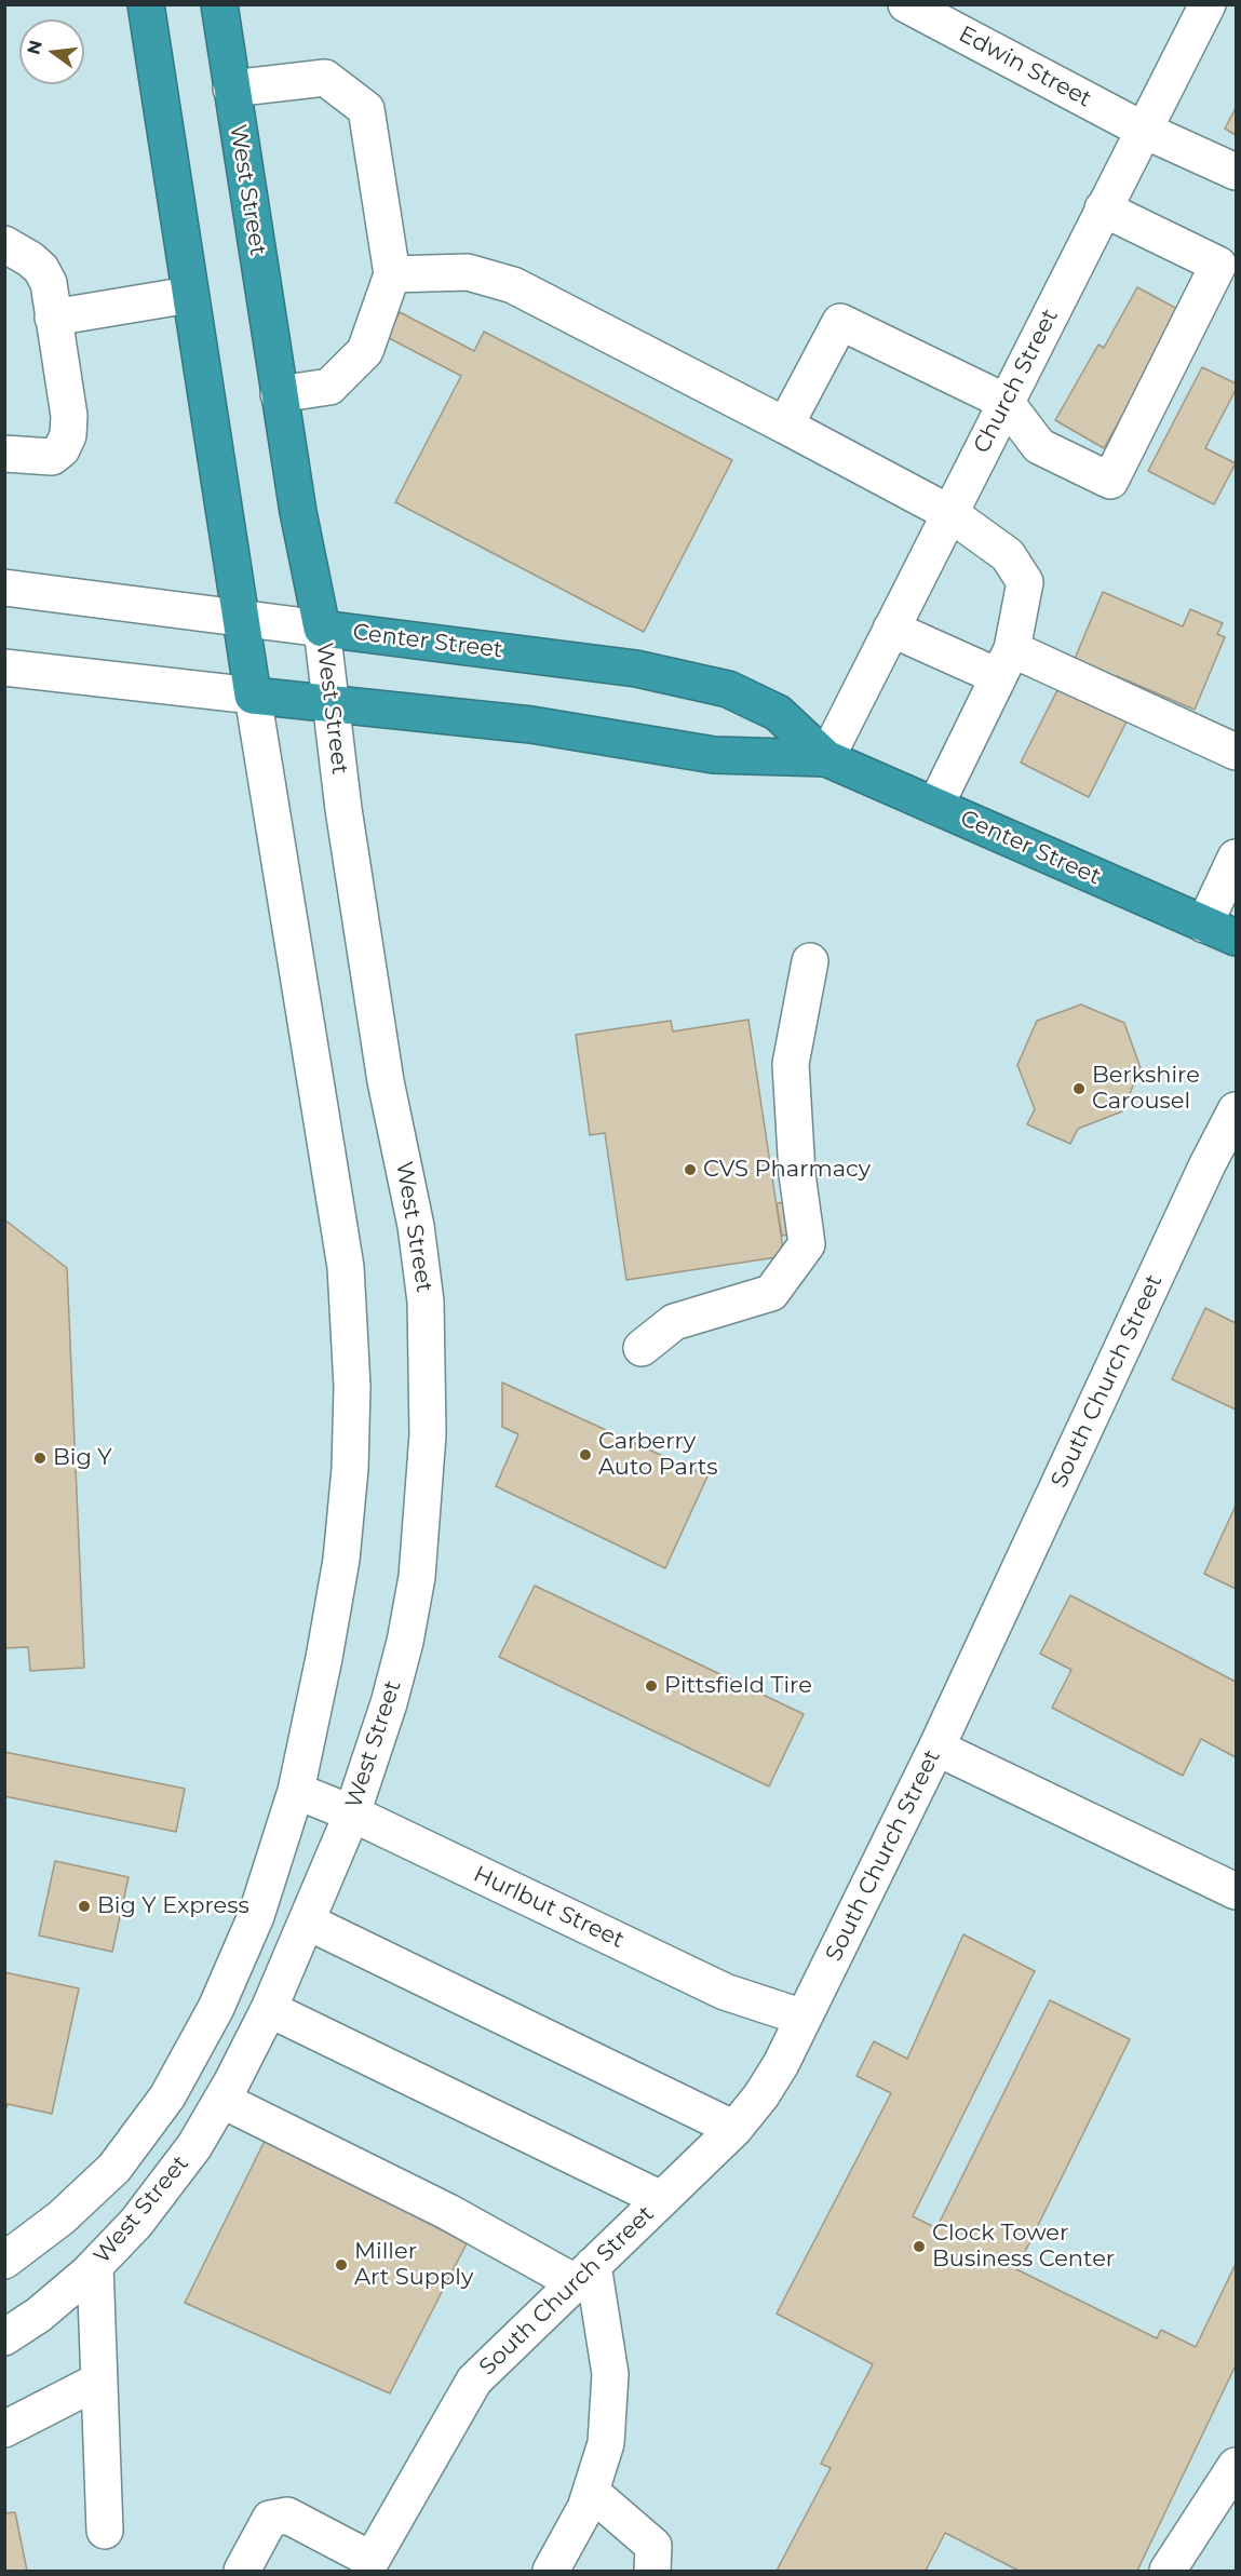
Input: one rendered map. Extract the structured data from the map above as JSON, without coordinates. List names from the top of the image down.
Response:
{
  "streets": {
    "highway": ["West Street", "Center Street"],
    "street": [
      "Edwin Street",
      "Church Street",
      "South Church Street",
      "Hurlbut Street"
    ]
  },
  "crossings": [
    ["Edwin Street", "Church Street"],
    ["West Street", "Center Street"],
    ["West Street", "Hurlbut Street"],
    ["Church Street", "Center Street"],
    ["South Church Street", "Hurlbut Street"]
  ],
  "places": [
    "Berkshire Carousel",
    "CVS Pharmacy",
    "Carberry Auto Parts",
    "Big Y",
    "Pittsfield Tire",
    "Big Y Express",
    "Clock Tower Business Center",
    "Miller Art Supply"
  ],
  "north": "left"
}
